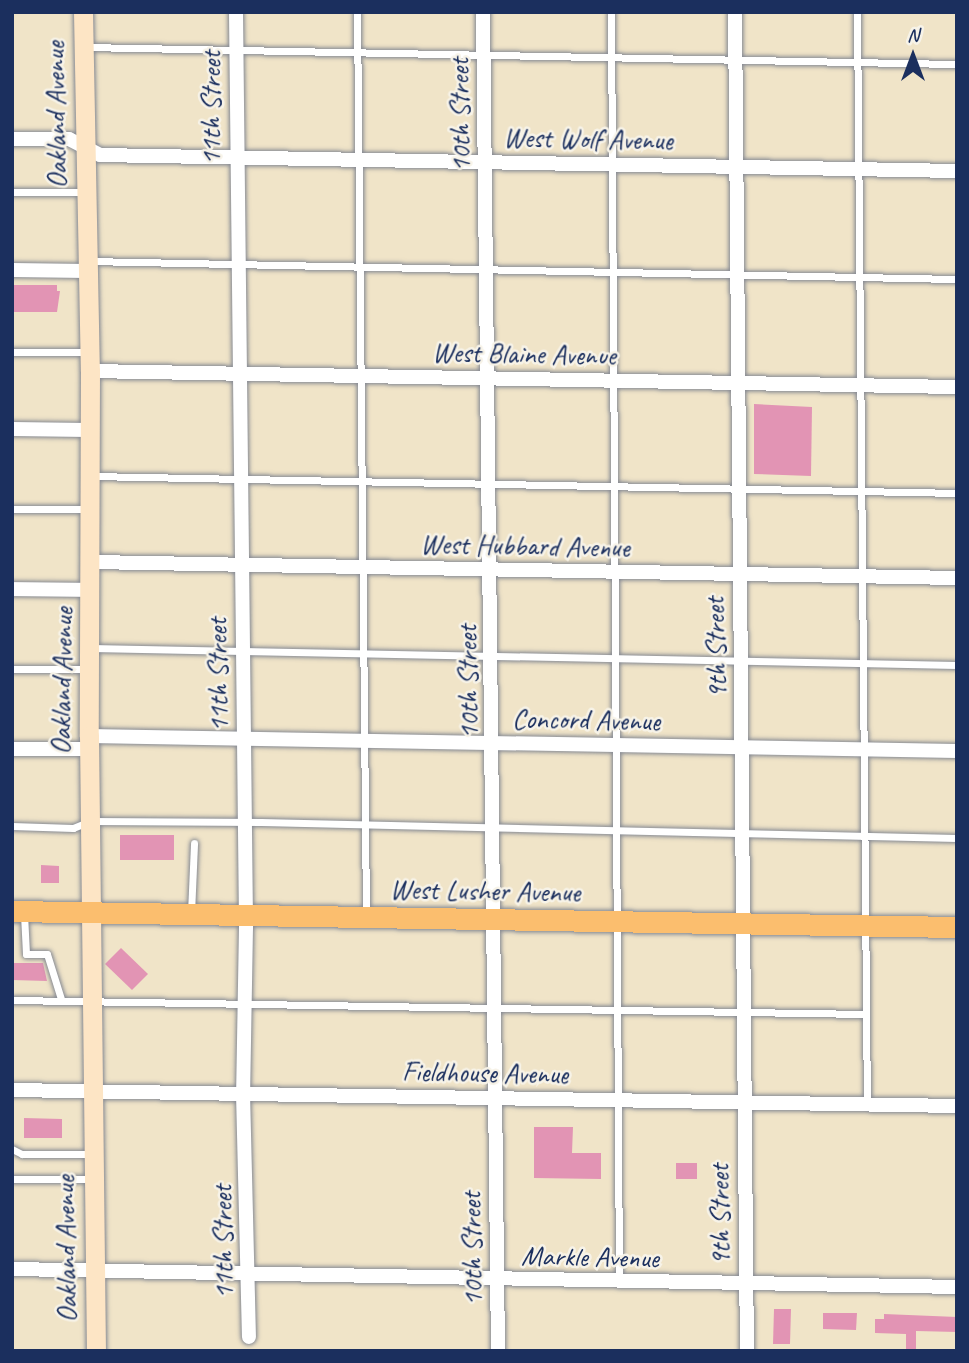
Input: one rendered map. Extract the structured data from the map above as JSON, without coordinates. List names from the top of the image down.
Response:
{
  "streets": {
    "main road": ["West Lusher Avenue"],
    "street": [
      "11th Street",
      "Oakland Avenue",
      "10th Street",
      "West Wolf Avenue",
      "West Blaine Avenue",
      "West Hubbard Avenue",
      "9th Street",
      "Concord Avenue",
      "Fieldhouse Avenue",
      "Markle Avenue"
    ]
  },
  "crossings": [
    ["11th Street", "West Wolf Avenue"],
    ["11th Street", "West Blaine Avenue"],
    ["11th Street", "West Hubbard Avenue"],
    ["11th Street", "Concord Avenue"],
    ["11th Street", "West Lusher Avenue"],
    ["11th Street", "Fieldhouse Avenue"],
    ["11th Street", "Markle Avenue"],
    ["Oakland Avenue", "West Wolf Avenue"],
    ["Oakland Avenue", "West Blaine Avenue"],
    ["Oakland Avenue", "West Hubbard Avenue"],
    ["Oakland Avenue", "Concord Avenue"],
    ["Oakland Avenue", "West Lusher Avenue"],
    ["Oakland Avenue", "Fieldhouse Avenue"],
    ["Oakland Avenue", "Markle Avenue"],
    ["10th Street", "West Wolf Avenue"],
    ["10th Street", "West Blaine Avenue"],
    ["10th Street", "West Hubbard Avenue"],
    ["10th Street", "Concord Avenue"],
    ["10th Street", "West Lusher Avenue"],
    ["10th Street", "Fieldhouse Avenue"],
    ["10th Street", "Markle Avenue"],
    ["West Wolf Avenue", "9th Street"],
    ["West Blaine Avenue", "9th Street"],
    ["West Hubbard Avenue", "9th Street"],
    ["9th Street", "Concord Avenue"],
    ["9th Street", "West Lusher Avenue"],
    ["9th Street", "Fieldhouse Avenue"],
    ["9th Street", "Markle Avenue"]
  ],
  "north": "top"
}
